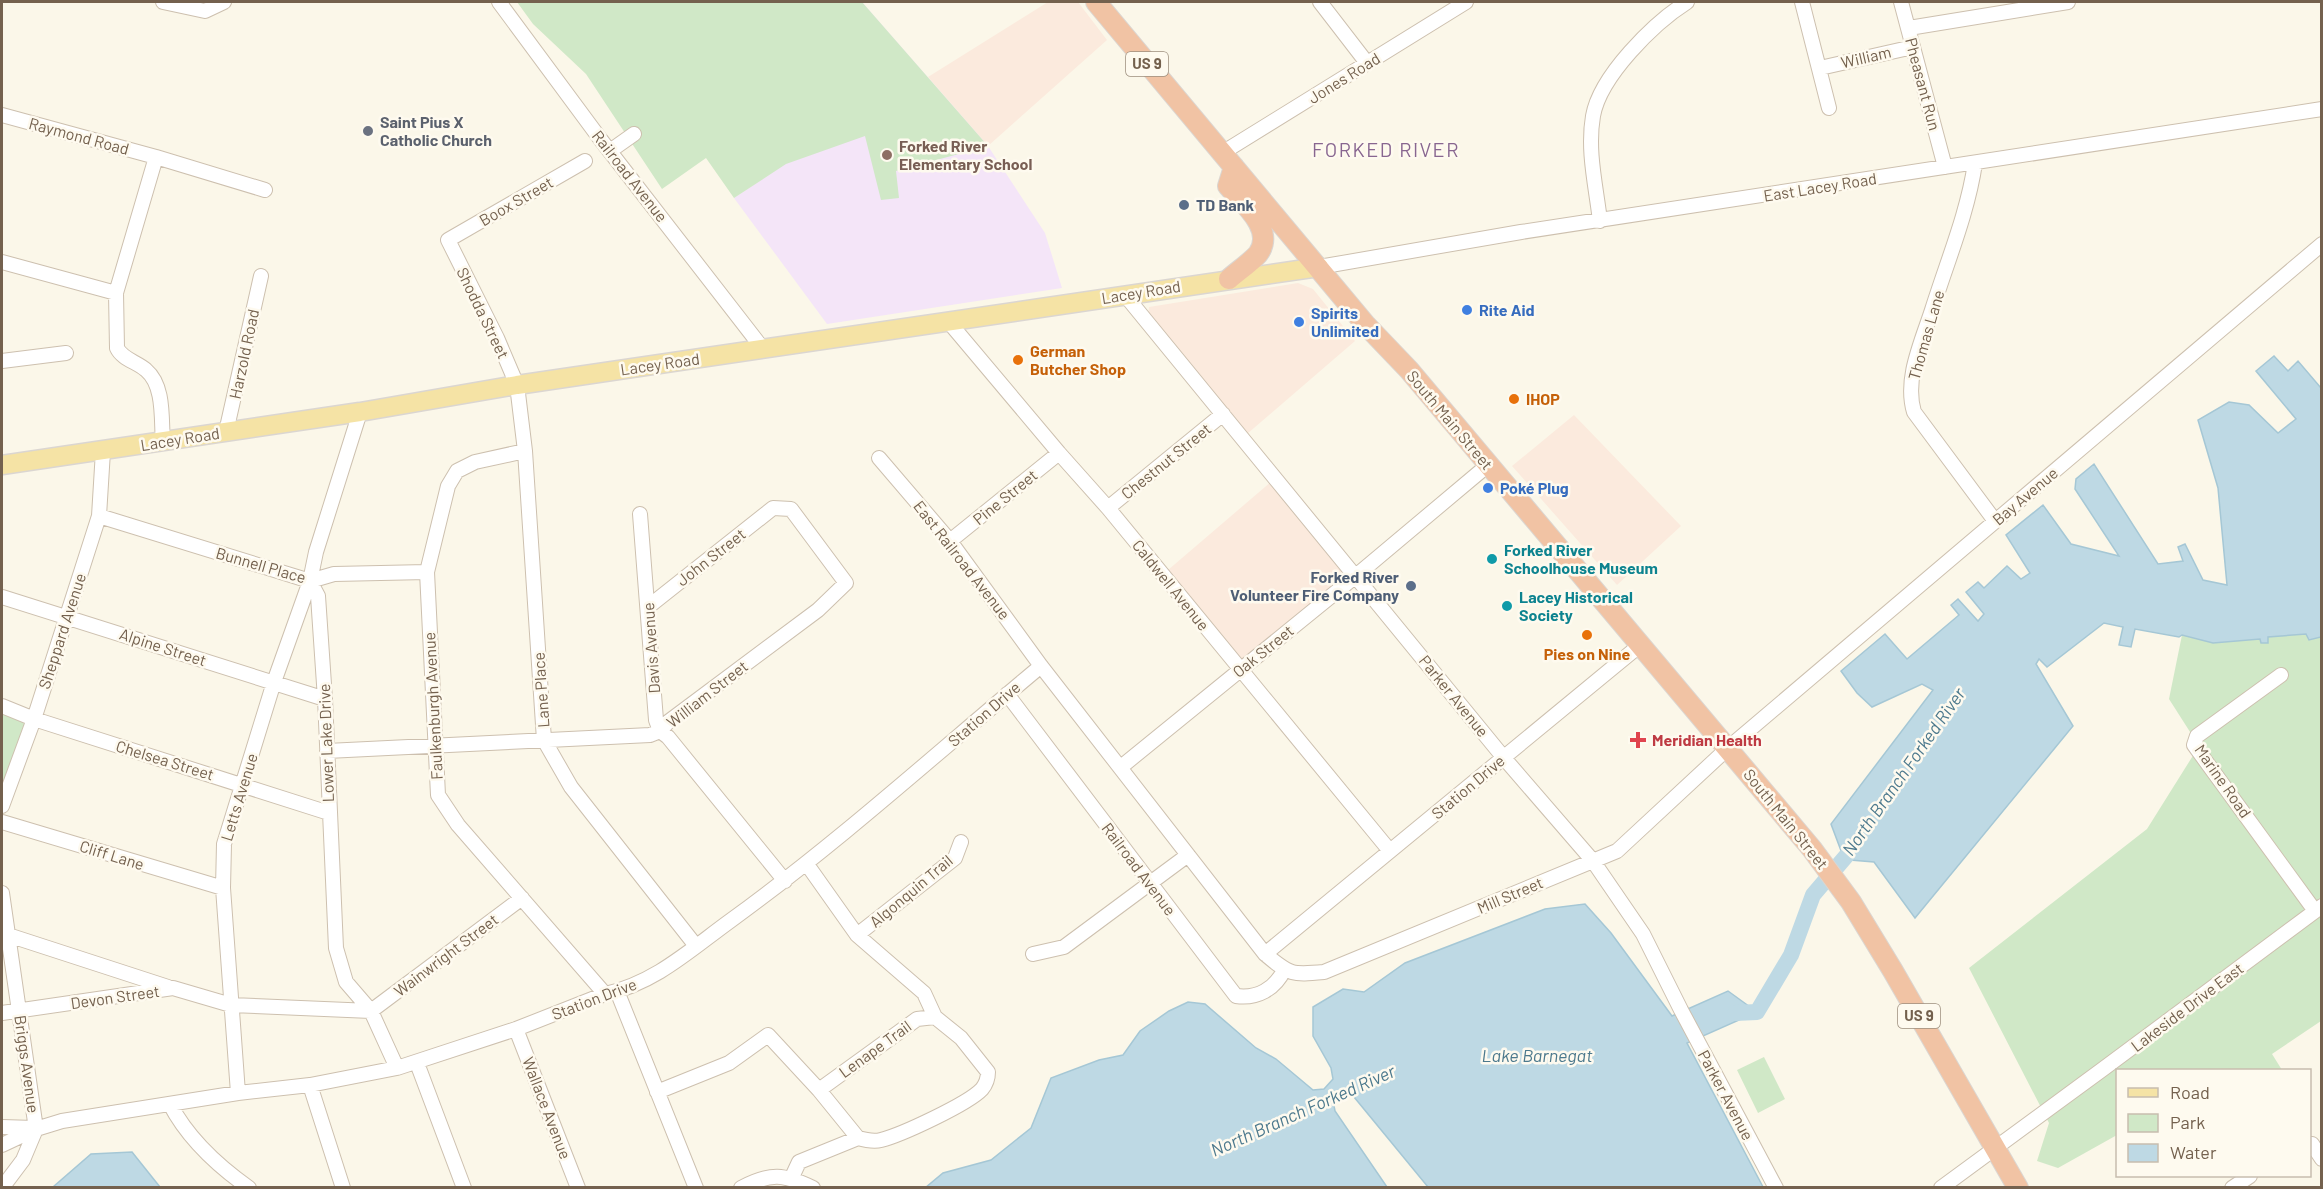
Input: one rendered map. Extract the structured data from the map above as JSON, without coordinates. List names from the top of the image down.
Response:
{
  "streets": {
    "highway": ["US 9", "South Main Street"],
    "main road": ["Lacey Road"],
    "street": [
      "William",
      "Jones Road",
      "Pheasant Run",
      "Raymond Road",
      "Railroad Avenue",
      "East Lacey Road",
      "Boox Street",
      "Shodda Street",
      "Thomas Lane",
      "Harzold Road",
      "Chestnut Street",
      "Bay Avenue",
      "Pine Street",
      "John Street",
      "East Railroad Avenue",
      "Bunnell Place",
      "Caldwell Avenue",
      "Sheppard Avenue",
      "Alpine Street",
      "Davis Avenue",
      "Oak Street",
      "Lane Place",
      "William Street",
      "Parker Avenue",
      "Faulkenburgh Avenue",
      "Station Drive",
      "Lower Lake Drive",
      "Chelsea Street",
      "Marine Road",
      "Letts Avenue",
      "Cliff Lane",
      "Algonquin Trail",
      "Mill Street",
      "Wainwright Street",
      "Devon Street",
      "Lakeside Drive East",
      "Lenape Trail",
      "Briggs Avenue",
      "Wallace Avenue"
    ]
  },
  "crossings": [
    ["William", "Pheasant Run"],
    ["US 9", "Jones Road"],
    ["US 9", "East Lacey Road"],
    ["US 9", "Lacey Road"],
    ["US 9", "South Main Street"],
    ["Pheasant Run", "East Lacey Road"],
    ["Railroad Avenue", "Lacey Road"],
    ["Railroad Avenue", "Station Drive"],
    ["Railroad Avenue", "Mill Street"],
    ["East Lacey Road", "Lacey Road"],
    ["East Lacey Road", "Thomas Lane"],
    ["East Lacey Road", "South Main Street"],
    ["Boox Street", "Shodda Street"],
    ["Lacey Road", "Shodda Street"],
    ["Lacey Road", "Harzold Road"],
    ["Lacey Road", "South Main Street"],
    ["Lacey Road", "Caldwell Avenue"],
    ["Lacey Road", "Sheppard Avenue"],
    ["Lacey Road", "Lane Place"],
    ["Lacey Road", "Parker Avenue"],
    ["Lacey Road", "Lower Lake Drive"],
    ["Shodda Street", "Lane Place"],
    ["Thomas Lane", "Bay Avenue"],
    ["South Main Street", "Bay Avenue"],
    ["South Main Street", "Oak Street"],
    ["South Main Street", "Station Drive"],
    ["South Main Street", "Mill Street"],
    ["South Main Street", "Lakeside Drive East"],
    ["Chestnut Street", "Caldwell Avenue"],
    ["Chestnut Street", "Parker Avenue"],
    ["Bay Avenue", "Mill Street"],
    ["Pine Street", "East Railroad Avenue"],
    ["Pine Street", "Caldwell Avenue"],
    ["John Street", "Davis Avenue"],
    ["John Street", "William Street"],
    ["East Railroad Avenue", "Station Drive"],
    ["Bunnell Place", "Sheppard Avenue"],
    ["Bunnell Place", "Faulkenburgh Avenue"],
    ["Bunnell Place", "Lower Lake Drive"],
    ["Bunnell Place", "Letts Avenue"],
    ["Caldwell Avenue", "Oak Street"],
    ["Caldwell Avenue", "Station Drive"],
    ["Sheppard Avenue", "Alpine Street"],
    ["Sheppard Avenue", "Chelsea Street"],
    ["Alpine Street", "Lower Lake Drive"],
    ["Alpine Street", "Letts Avenue"],
    ["Davis Avenue", "William Street"],
    ["Oak Street", "Parker Avenue"],
    ["Lane Place", "William Street"],
    ["Lane Place", "Faulkenburgh Avenue"],
    ["Lane Place", "Station Drive"],
    ["William Street", "Faulkenburgh Avenue"],
    ["William Street", "Lower Lake Drive"],
    ["Parker Avenue", "Station Drive"],
    ["Parker Avenue", "Mill Street"],
    ["Faulkenburgh Avenue", "Station Drive"],
    ["Faulkenburgh Avenue", "Wainwright Street"],
    ["Station Drive", "Lower Lake Drive"],
    ["Station Drive", "Letts Avenue"],
    ["Station Drive", "Briggs Avenue"],
    ["Station Drive", "Wallace Avenue"],
    ["Lower Lake Drive", "Chelsea Street"],
    ["Lower Lake Drive", "Letts Avenue"],
    ["Lower Lake Drive", "Wainwright Street"],
    ["Lower Lake Drive", "Devon Street"],
    ["Chelsea Street", "Letts Avenue"],
    ["Marine Road", "Lakeside Drive East"],
    ["Letts Avenue", "Cliff Lane"],
    ["Letts Avenue", "Devon Street"],
    ["Wainwright Street", "Devon Street"],
    ["Devon Street", "Briggs Avenue"]
  ],
  "districts": ["FORKED RIVER"],
  "water": ["North Branch Forked River", "Lake Barnegat"],
  "places": {
    "other": [
      "Saint Pius X Catholic Church",
      "Forked River Elementary School",
      "TD Bank",
      "Rite Aid",
      "Spirits Unlimited",
      "German Butcher Shop",
      "IHOP",
      "Poké Plug",
      "Forked River Schoolhouse Museum",
      "Forked River Volunteer Fire Company",
      "Lacey Historical Society",
      "Pies on Nine"
    ],
    "health": ["Meridian Health"]
  },
  "legend": ["Road", "Park", "Water"]
}
